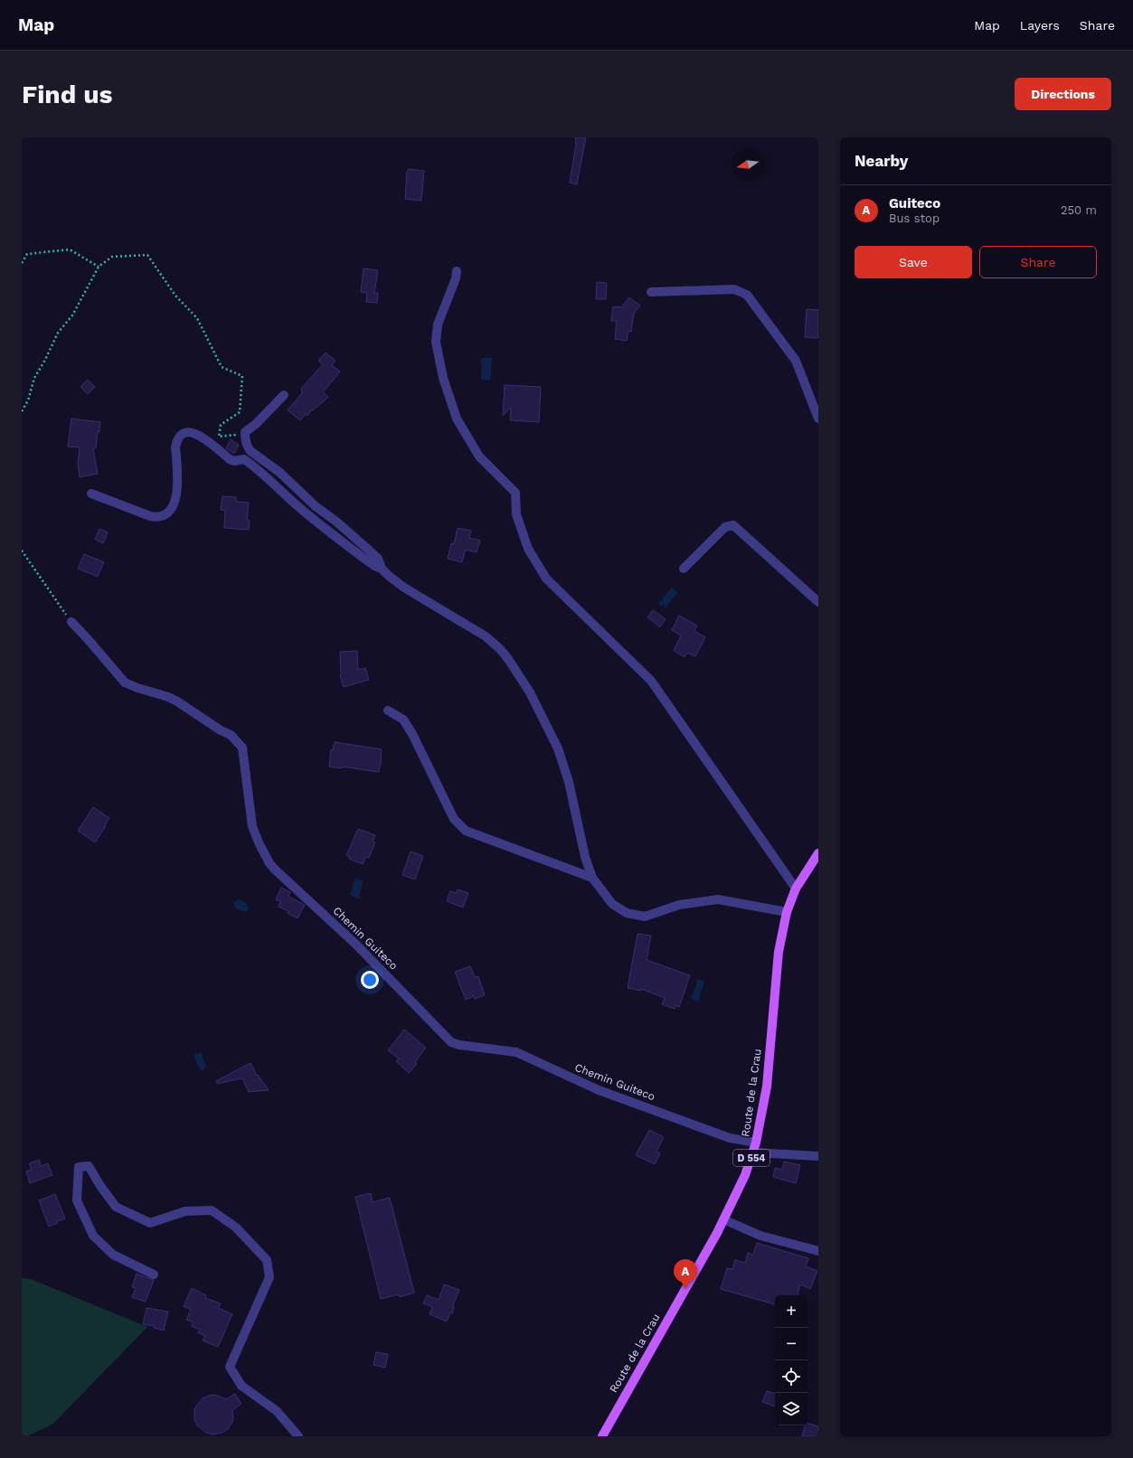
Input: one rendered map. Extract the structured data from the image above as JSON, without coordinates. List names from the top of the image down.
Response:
{
  "streets": {
    "main road": ["Route de la Crau", "D 554"],
    "street": ["Chemin Guiteco"]
  },
  "crossings": [
    ["Chemin Guiteco", "Route de la Crau"]
  ],
  "north": "left",
  "page": {
    "header": "Map",
    "nav": ["Map", "Layers", "Share"],
    "buttons": [
      "Directions",
      ["Save", "Share"]
    ],
    "title": "Find us",
    "heading": "Nearby",
    "list": [
      {
        "mark": "A",
        "name": "Guiteco",
        "note": "Bus stop",
        "value": "250 m"
      }
    ],
    "pins": "A",
    "map_buttons": ["+", "−"]
  }
}
